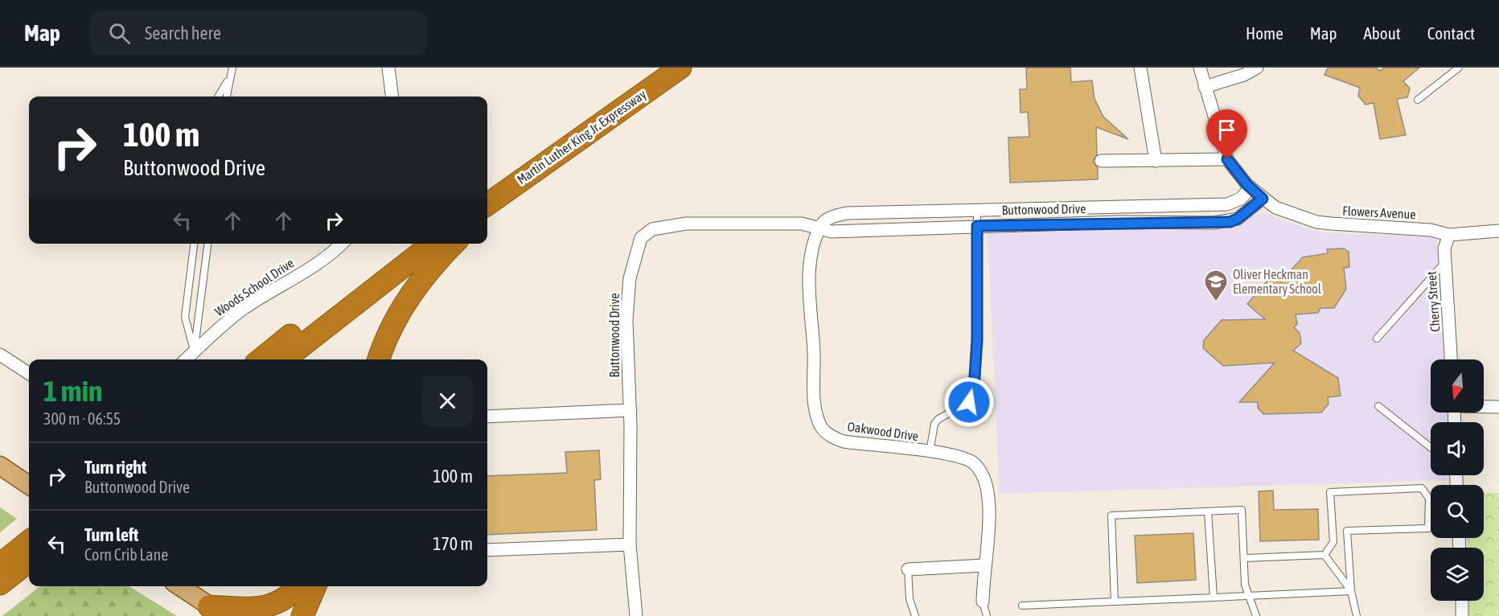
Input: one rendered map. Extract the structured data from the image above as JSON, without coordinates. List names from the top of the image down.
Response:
{
  "streets": {
    "highway": ["Martin Luther King Jr. Expressway"],
    "street": [
      "Buttonwood Drive",
      "Flowers Avenue",
      "Woods School Drive",
      "Cherry Street",
      "Oakwood Drive"
    ]
  },
  "crossings": [
    ["Buttonwood Drive", "Flowers Avenue"],
    ["Buttonwood Drive", "Oakwood Drive"],
    ["Flowers Avenue", "Cherry Street"]
  ],
  "places": {
    "school or university": ["Oliver Heckman Elementary School"]
  },
  "north": "bottom",
  "page": {
    "header": "Map",
    "search": "Search here",
    "nav": [
      "Home",
      "Map",
      "About",
      "Contact"
    ],
    "turn": ["100 m", "Buttonwood Drive"],
    "heading": ["1 min", "300 m · 06:55"],
    "list": [
      {
        "name": "Turn right",
        "note": "Buttonwood Drive",
        "value": "100 m"
      },
      {
        "name": "Turn left",
        "note": "Corn Crib Lane",
        "value": "170 m"
      }
    ]
  }
}
